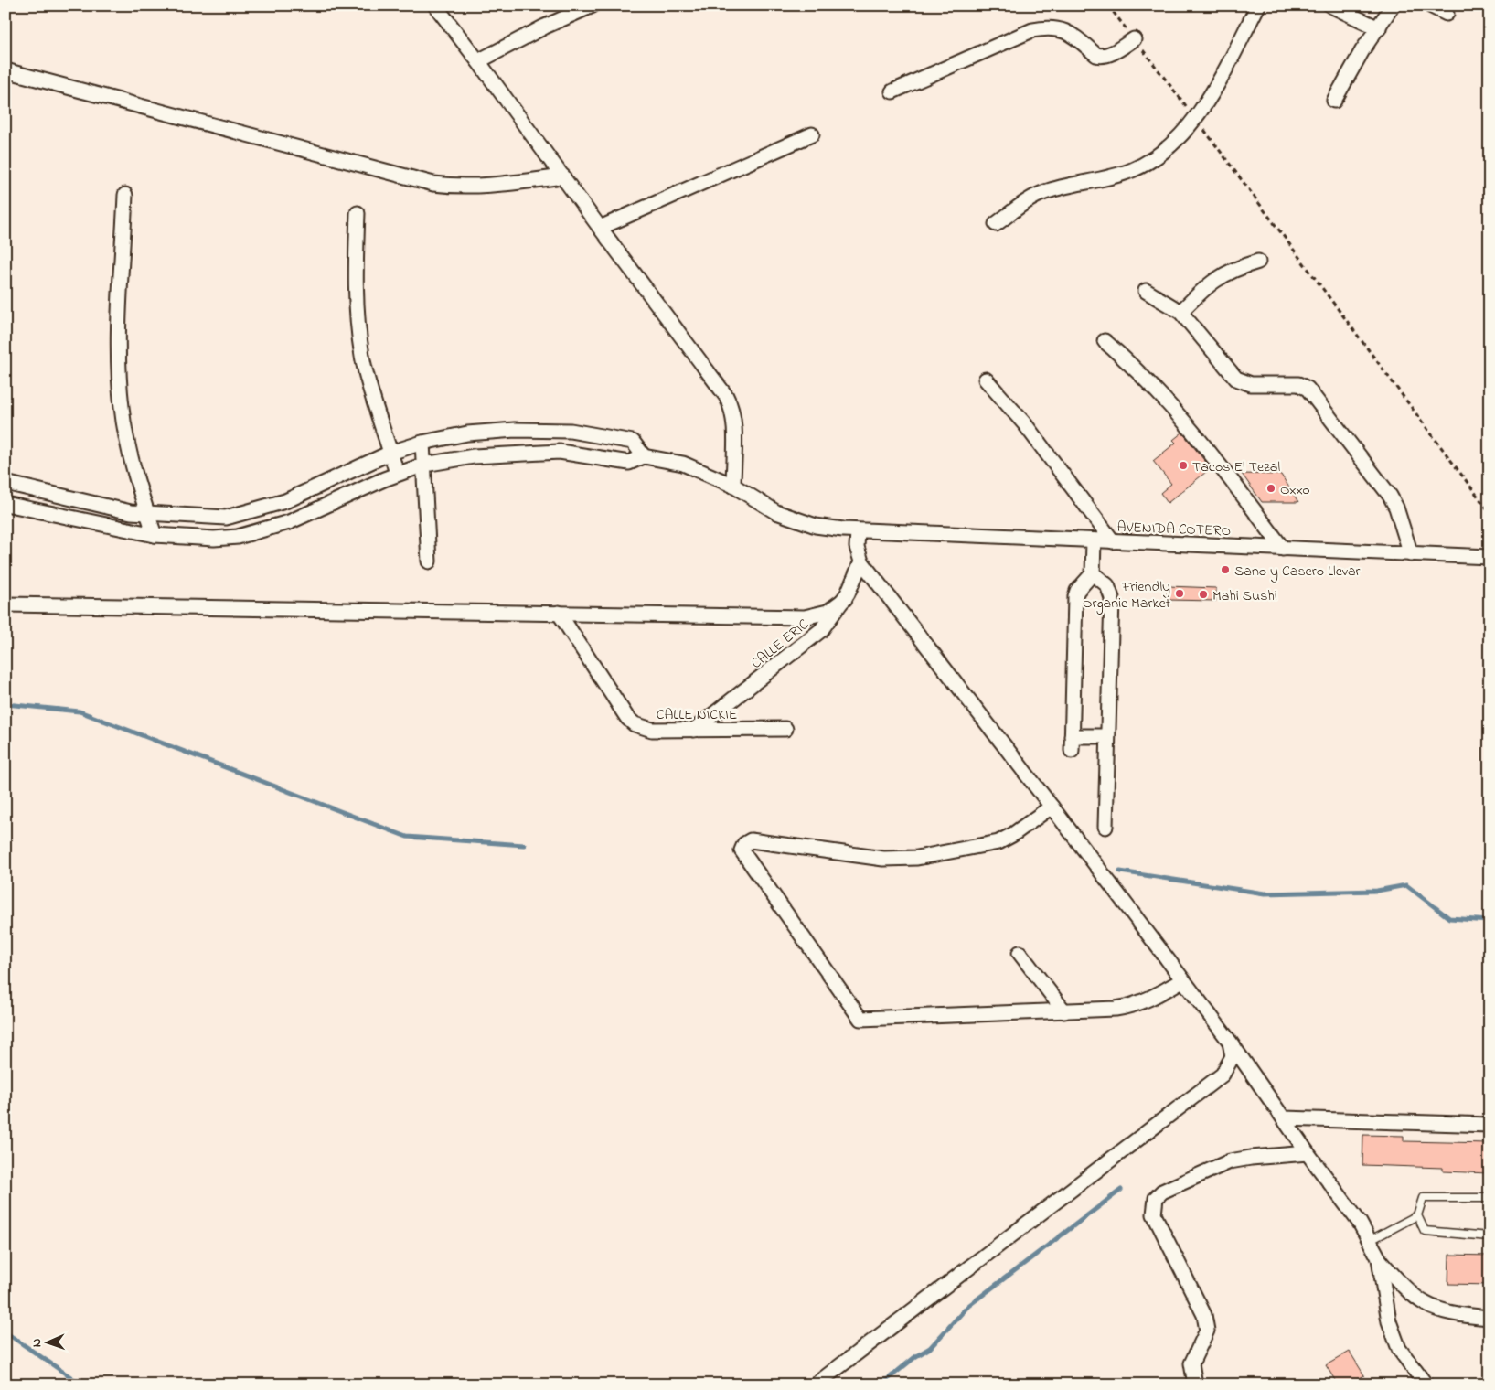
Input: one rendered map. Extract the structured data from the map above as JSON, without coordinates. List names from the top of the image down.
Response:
{
  "streets": {
    "street": ["AVENIDA COTERO", "CALLE ERIC", "CALLE NICKIE"]
  },
  "crossings": [
    ["CALLE ERIC", "CALLE NICKIE"]
  ],
  "places": [
    "Tacos El Tezal",
    "Oxxo",
    "Sano y Casero Llevar",
    "Friendly Organic Market",
    "Mahi Sushi"
  ],
  "north": "left"
}
